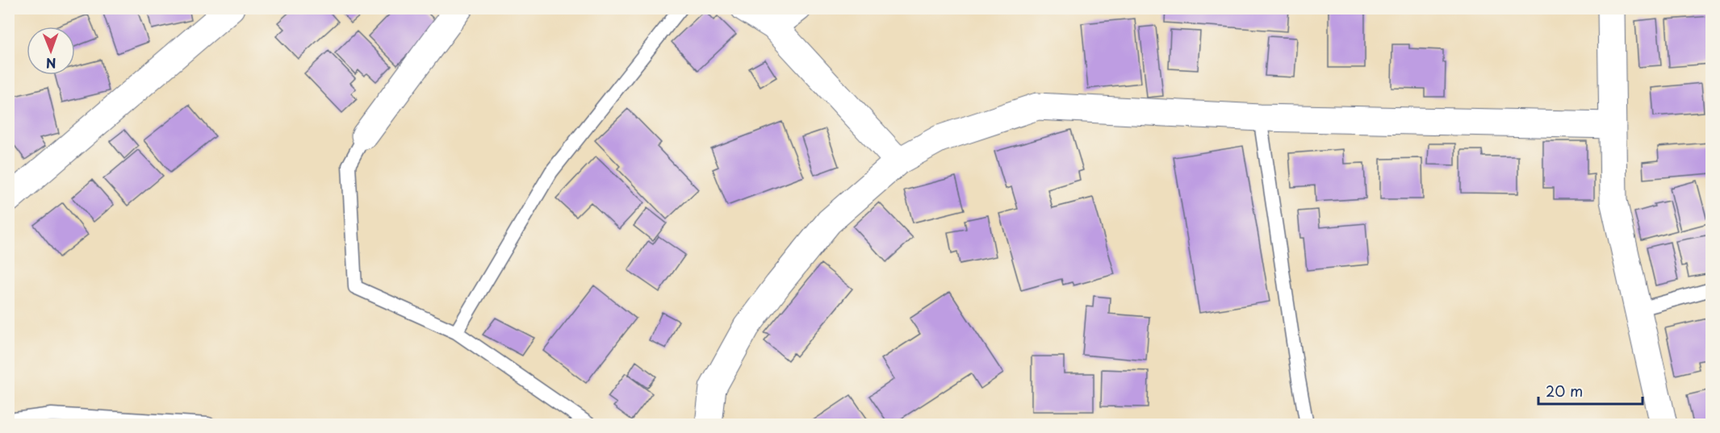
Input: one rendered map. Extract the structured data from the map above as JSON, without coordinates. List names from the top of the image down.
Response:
{
  "scale_bar": "20 m",
  "north": "bottom"
}
